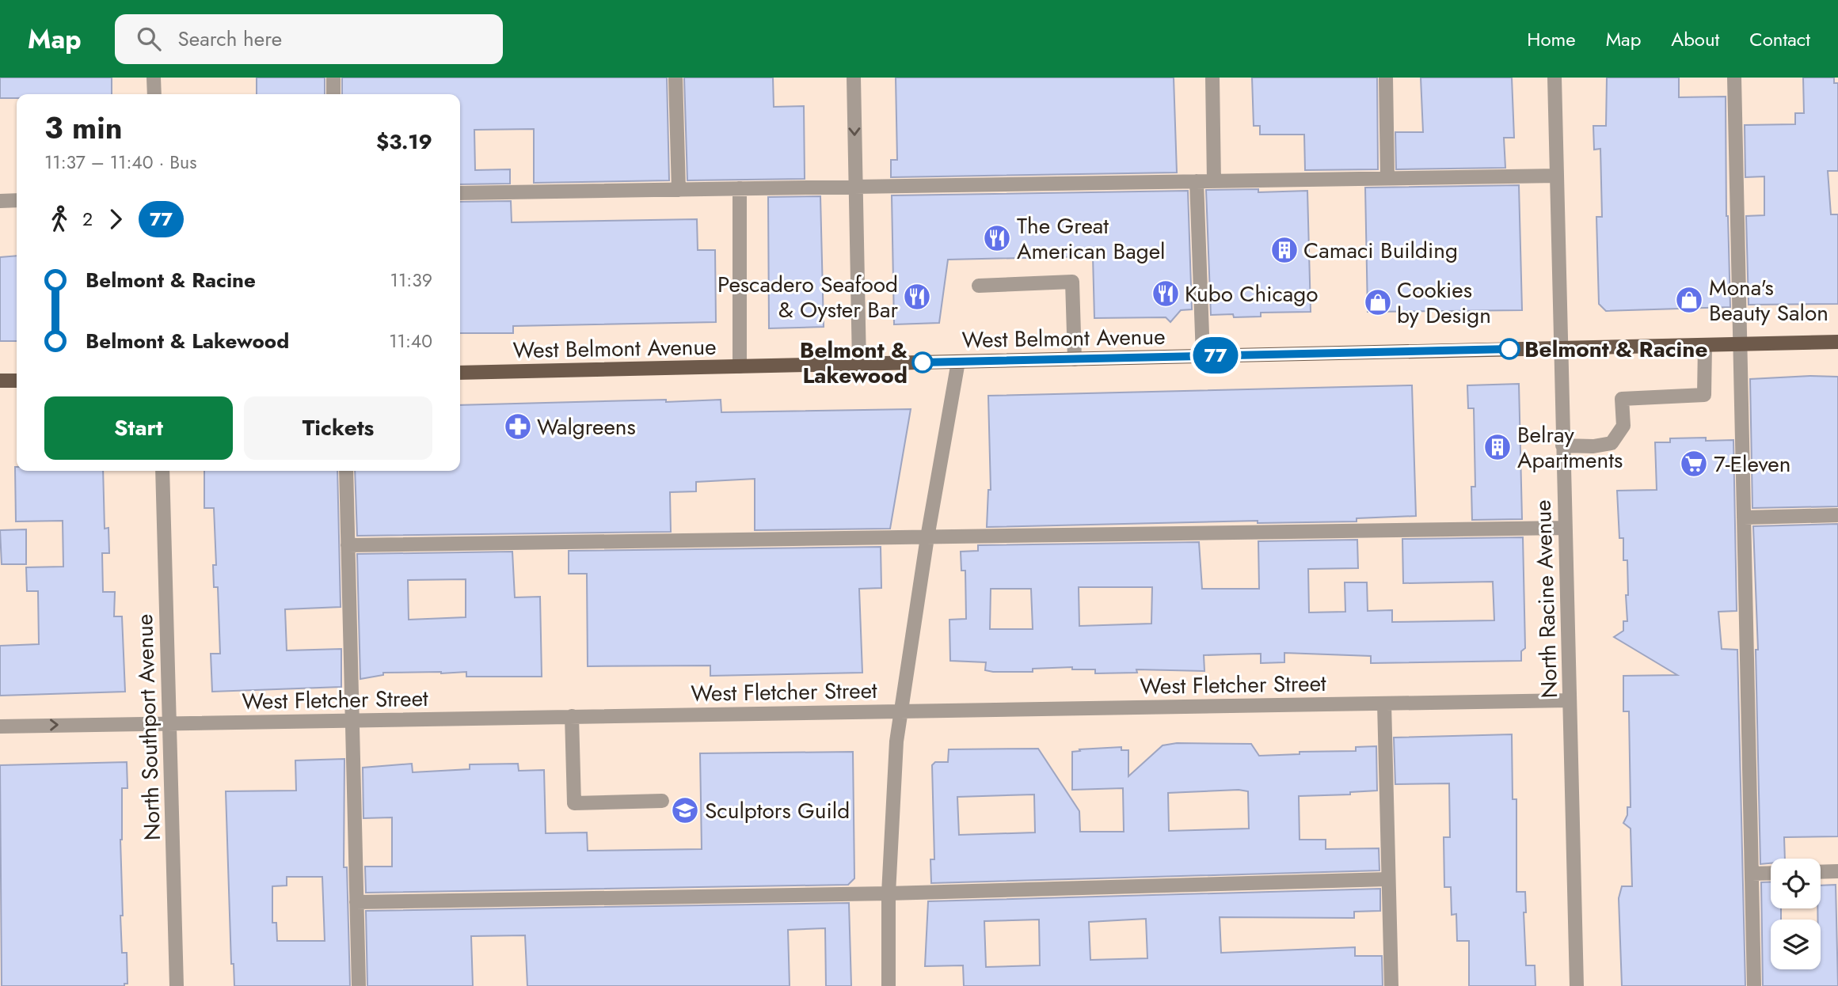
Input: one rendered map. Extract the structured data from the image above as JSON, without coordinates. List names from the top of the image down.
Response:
{
  "streets": {
    "main road": ["West Belmont Avenue"],
    "street": ["North Racine Avenue", "West Fletcher Street", "North Southport Avenue"]
  },
  "crossings": [
    ["West Belmont Avenue", "North Racine Avenue"],
    ["North Racine Avenue", "West Fletcher Street"],
    ["West Fletcher Street", "North Southport Avenue"]
  ],
  "places": {
    "restaurant": ["The Great American Bagel", "Kubo Chicago", "Pescadero Seafood & Oyster Bar"],
    "building": ["Camaci Building", "Belray Apartments"],
    "shop": ["Mona's Beauty Salon", "Cookies by Design"],
    "other": ["Belmont & Racine", "Belmont & Lakewood"],
    "pharmacy": ["Walgreens"],
    "supermarket": ["7-Eleven"],
    "school or university": ["Sculptors Guild"]
  },
  "lines": ["bus line 77"],
  "page": {
    "header": "Map",
    "search": "Search here",
    "nav": [
      "Home",
      "Map",
      "About",
      "Contact"
    ],
    "on_map": "77",
    "heading": ["3 min", "11:37 – 11:40 · Bus", "$3.19"],
    "legs": ["2", "77"],
    "list": [
      {
        "name": "Belmont & Racine",
        "value": "11:39"
      },
      {
        "name": "Belmont & Lakewood",
        "value": "11:40"
      }
    ],
    "buttons": ["Start", "Tickets"]
  }
}
